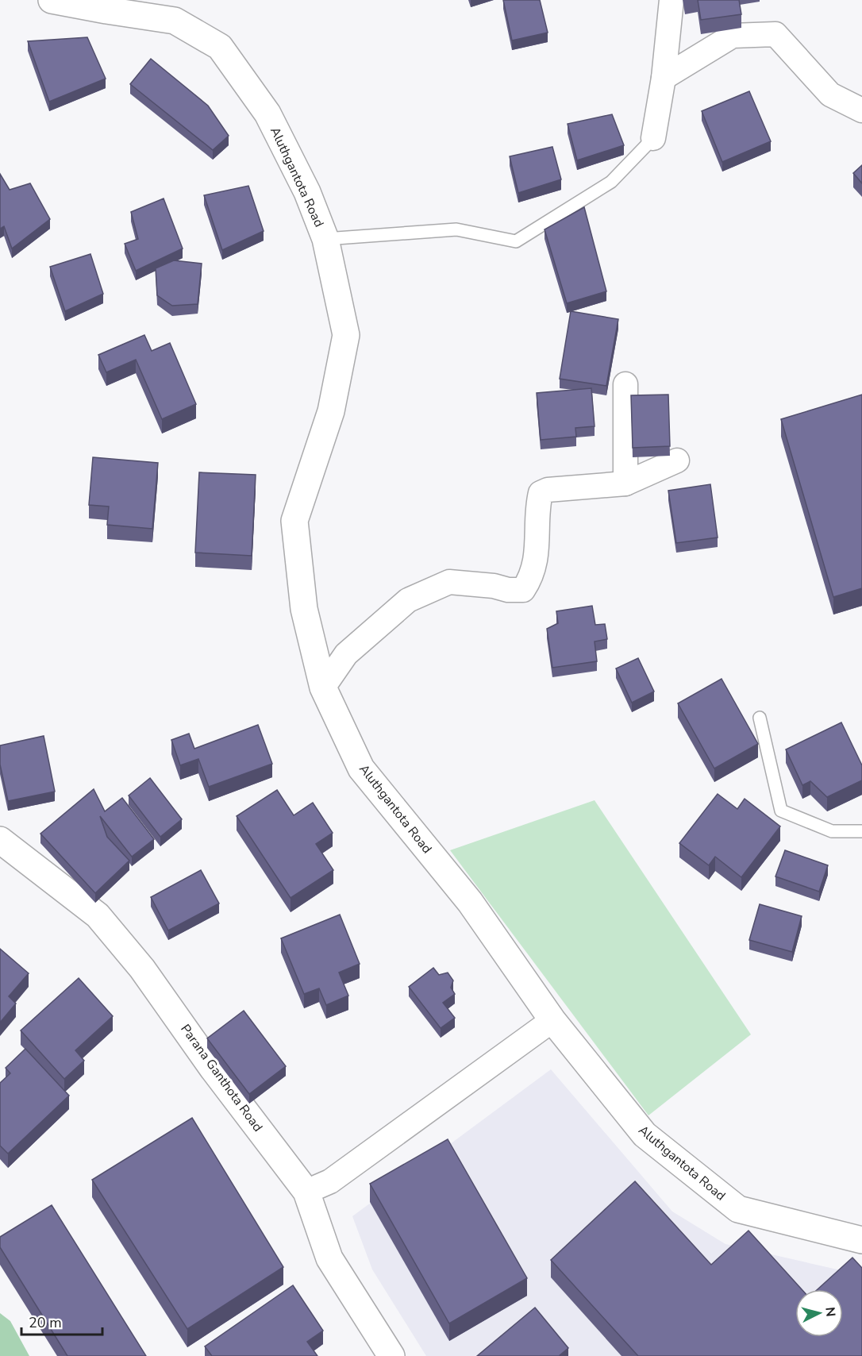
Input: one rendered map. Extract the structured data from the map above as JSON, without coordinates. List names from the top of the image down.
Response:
{
  "streets": {
    "street": ["Aluthgantota Road", "Parana Ganthota Road"]
  },
  "scale_bar": "20 m",
  "north": "right"
}
